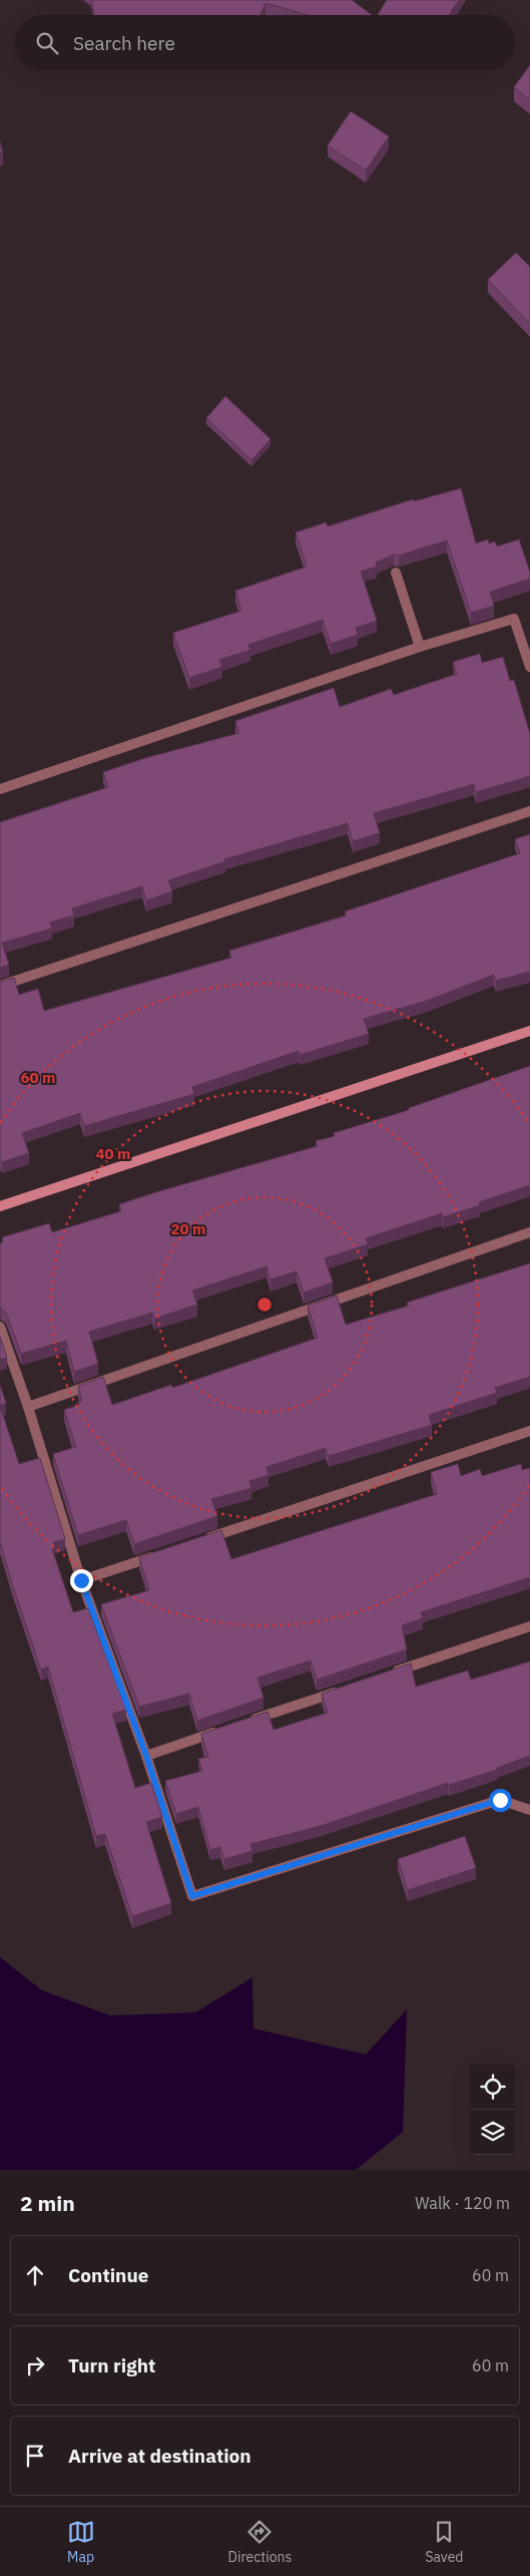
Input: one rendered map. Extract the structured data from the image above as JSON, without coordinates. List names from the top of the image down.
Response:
{
  "page": {
    "search": "Search here",
    "heading": ["2 min", "Walk · 120 m"],
    "list": [
      ["Continue", "60 m"],
      ["Turn right", "60 m"],
      "Arrive at destination"
    ],
    "nav": ["Map", "Directions", "Saved"]
  },
  "rings": ["60 m", "40 m", "20 m"]
}
